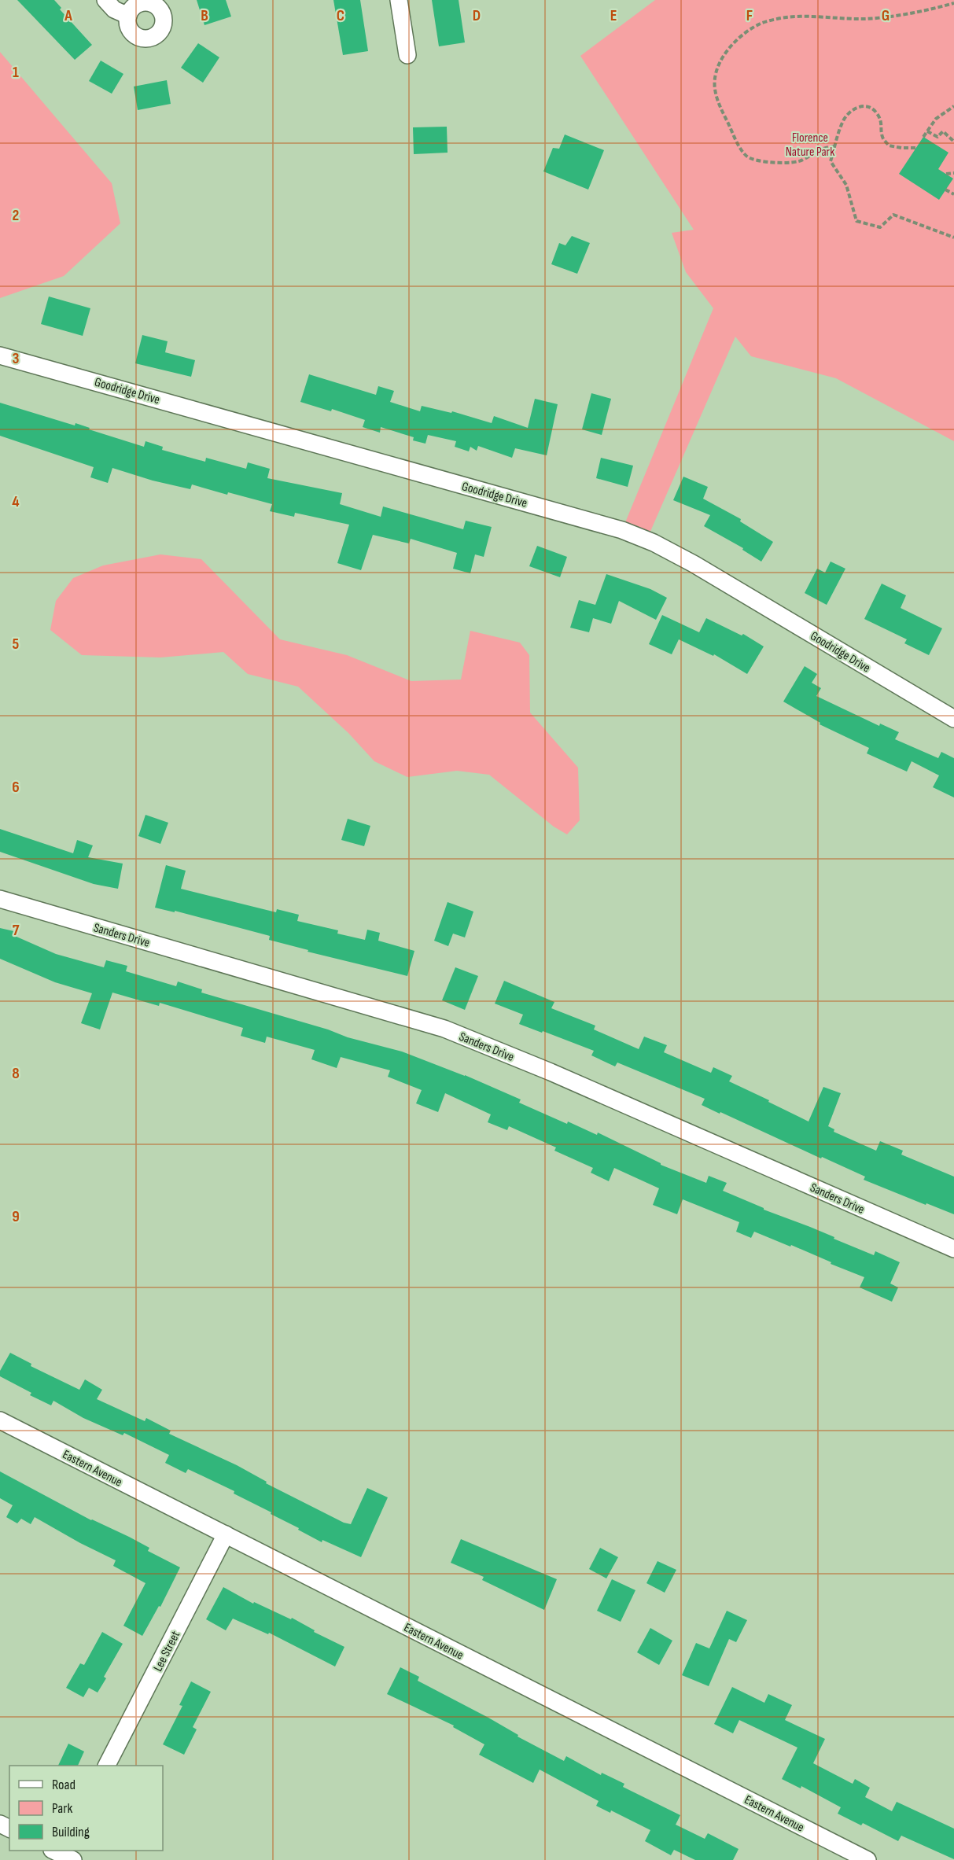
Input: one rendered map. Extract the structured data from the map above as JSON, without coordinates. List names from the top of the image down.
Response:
{
  "streets": {
    "street": [
      "Goodridge Drive",
      "Sanders Drive",
      "Eastern Avenue",
      "Lee Street"
    ]
  },
  "crossings": [
    ["Eastern Avenue", "Lee Street"]
  ],
  "parks": ["Florence Nature Park"],
  "legend": ["Road", "Park", "Building"],
  "grid": {
    "columns": [
      "A",
      "B",
      "C",
      "D",
      "E",
      "F",
      "G"
    ],
    "rows": [
      "1",
      "2",
      "3",
      "4",
      "5",
      "6",
      "7",
      "8",
      "9"
    ]
  }
}
